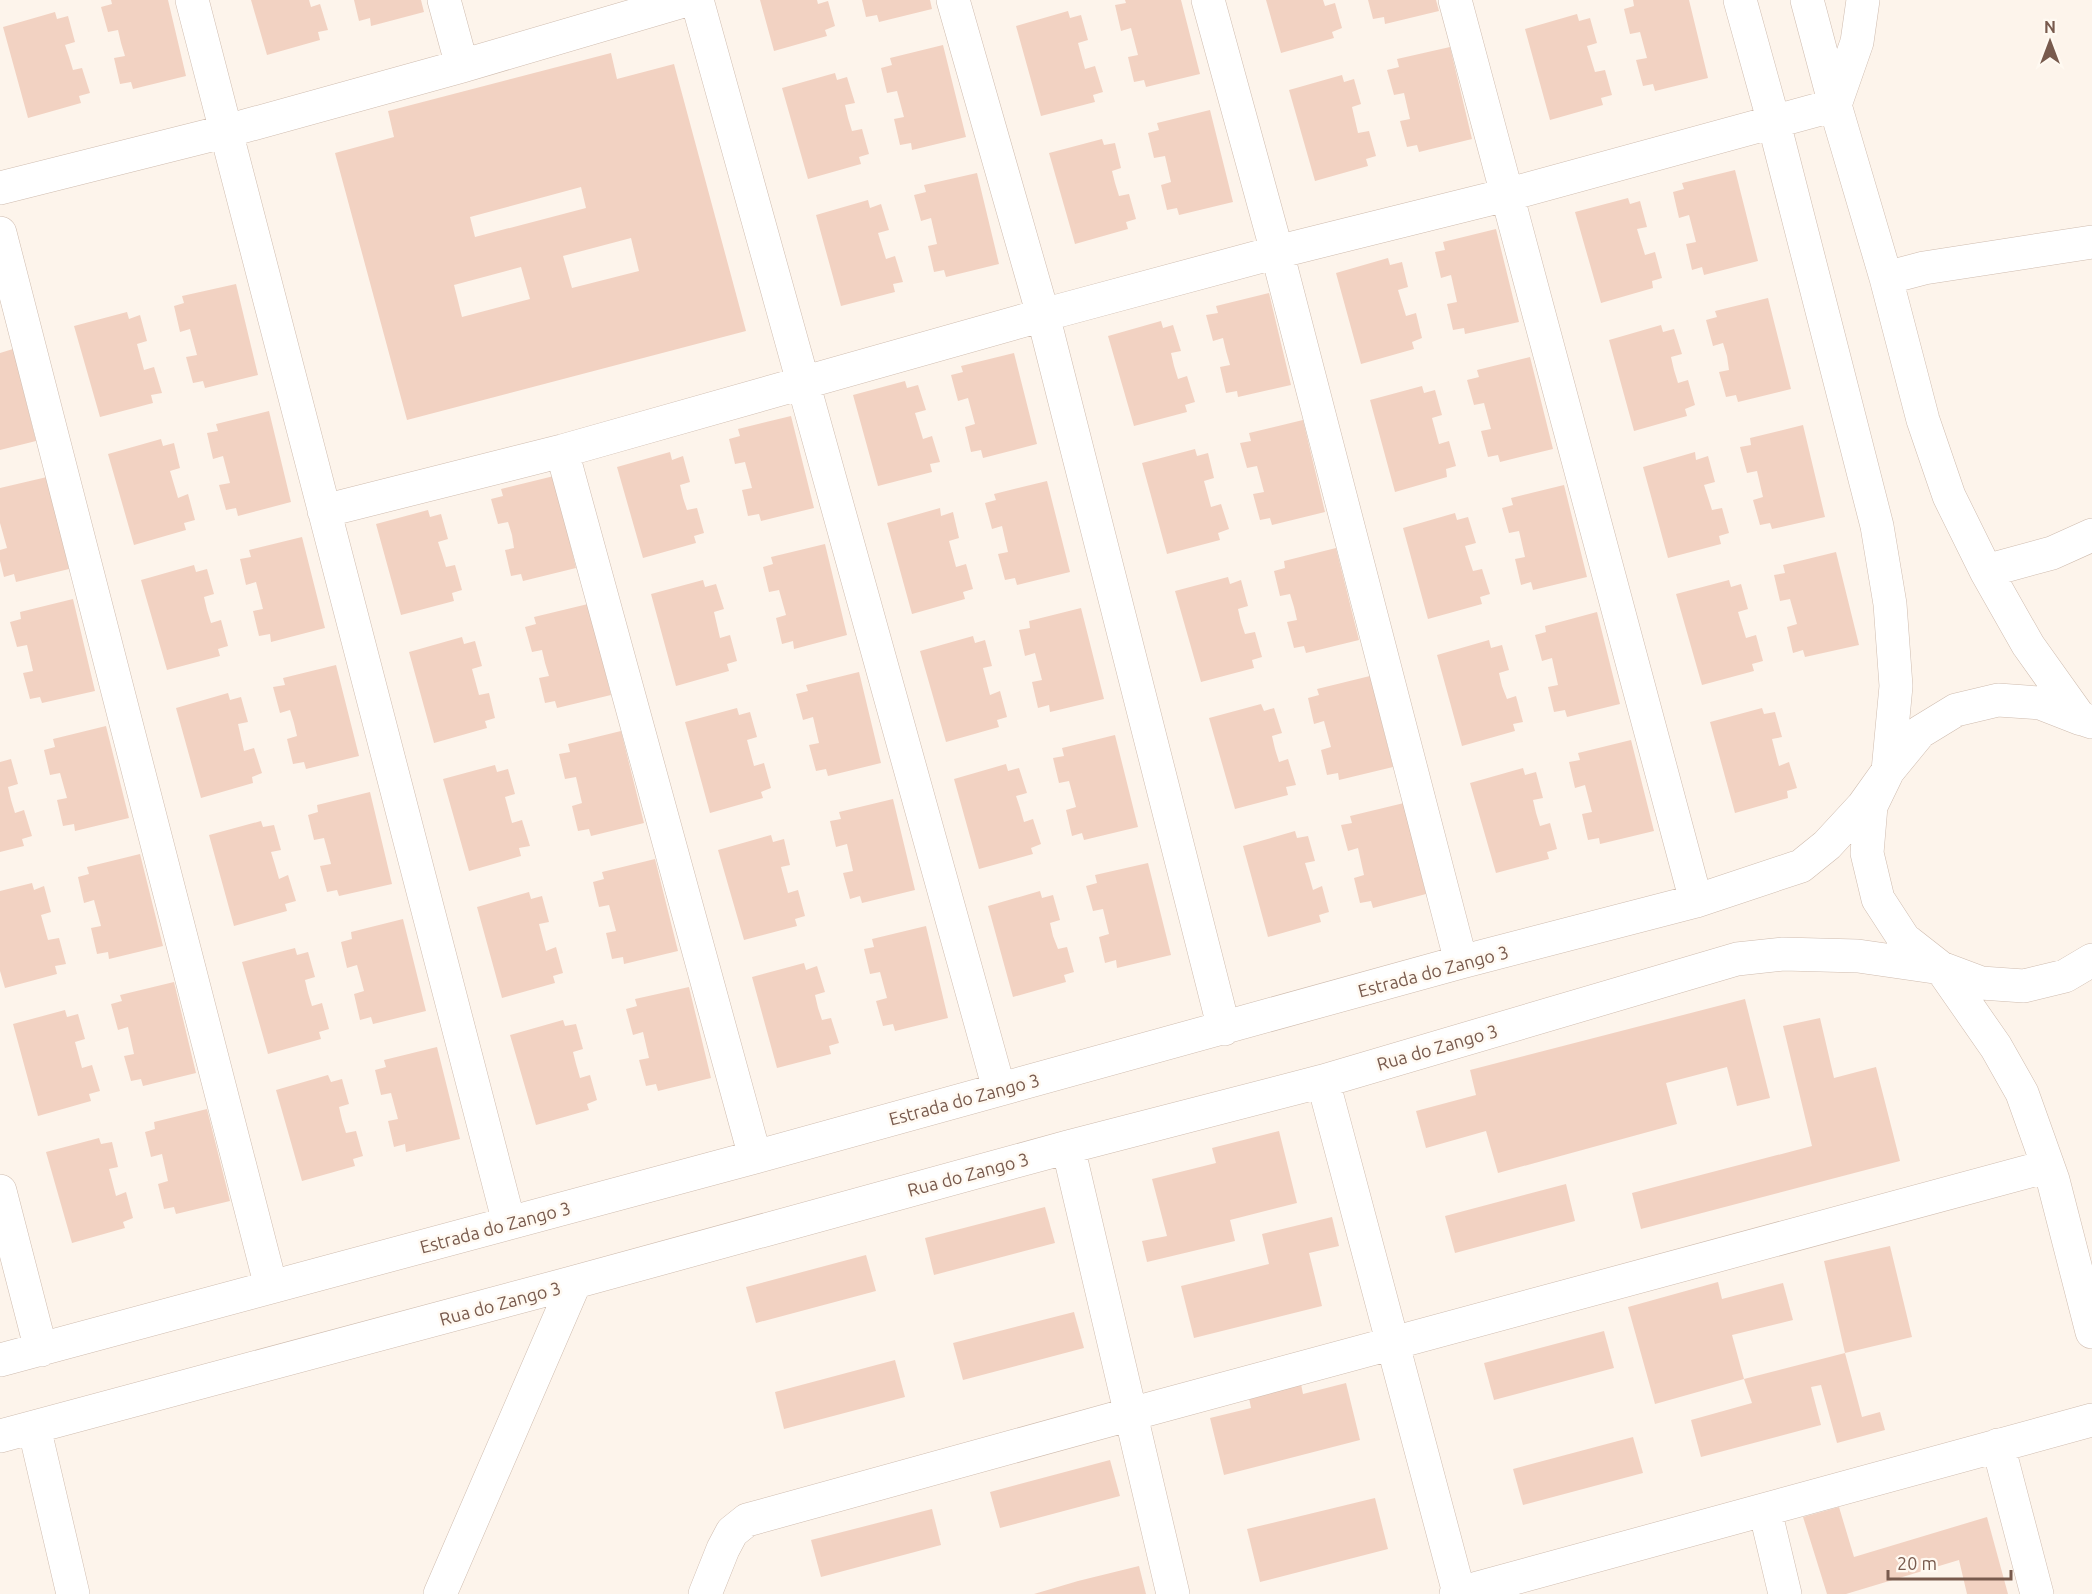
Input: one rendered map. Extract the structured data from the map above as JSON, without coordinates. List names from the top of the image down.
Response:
{
  "streets": {
    "street": ["Estrada do Zango 3", "Rua do Zango 3"]
  },
  "scale_bar": "20 m",
  "north": "top"
}
